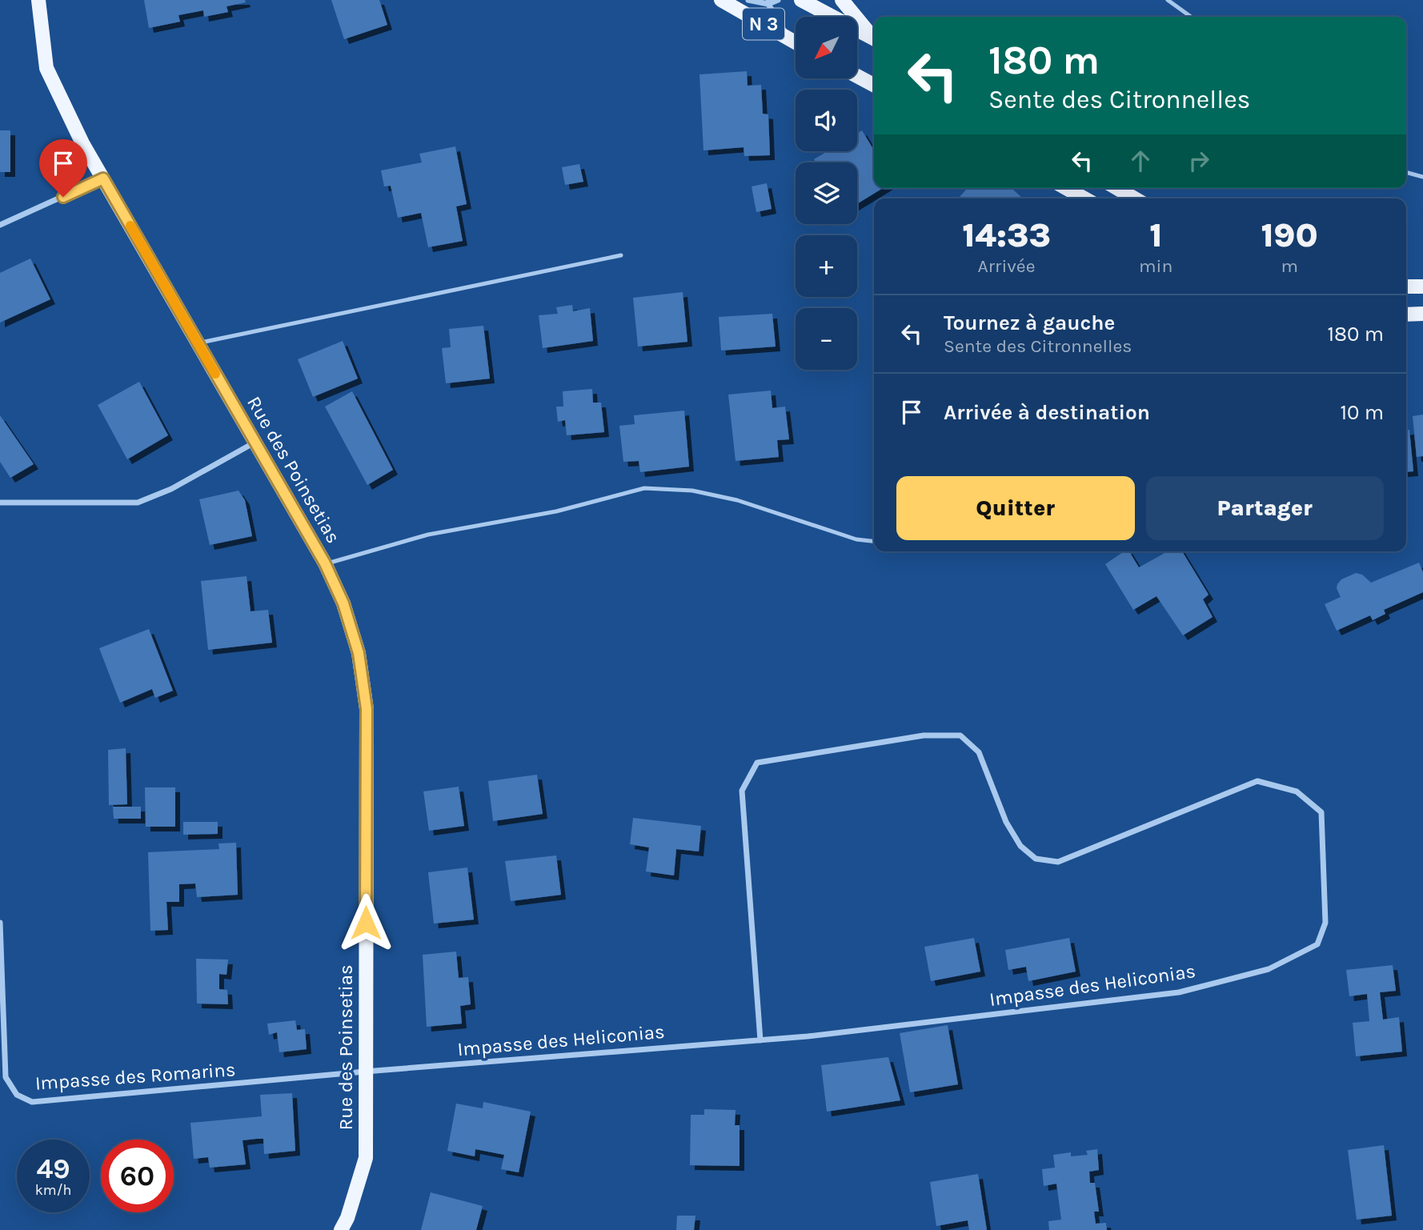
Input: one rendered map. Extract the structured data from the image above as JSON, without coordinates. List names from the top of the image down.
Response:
{
  "streets": {
    "main road": ["N 3", "Rue des Poinsetias"],
    "street": ["Impasse des Heliconias", "Impasse des Romarins"]
  },
  "crossings": [
    ["Rue des Poinsetias", "Impasse des Heliconias"],
    ["Rue des Poinsetias", "Impasse des Romarins"],
    ["Impasse des Heliconias", "Impasse des Romarins"]
  ],
  "north": "bottom left",
  "page": {
    "map_buttons": ["+", "−"],
    "turn": ["180 m", "Sente des Citronnelles"],
    "eta": [
      "14:33",
      "Arrivée",
      "1",
      "min",
      "190",
      "m"
    ],
    "list": [
      {
        "name": "Tournez à gauche",
        "note": "Sente des Citronnelles",
        "value": "180 m"
      },
      {
        "name": "Arrivée à destination",
        "value": "10 m"
      }
    ],
    "buttons": ["Quitter", "Partager"],
    "speed": "49 km/h",
    "limit": "60"
  }
}
